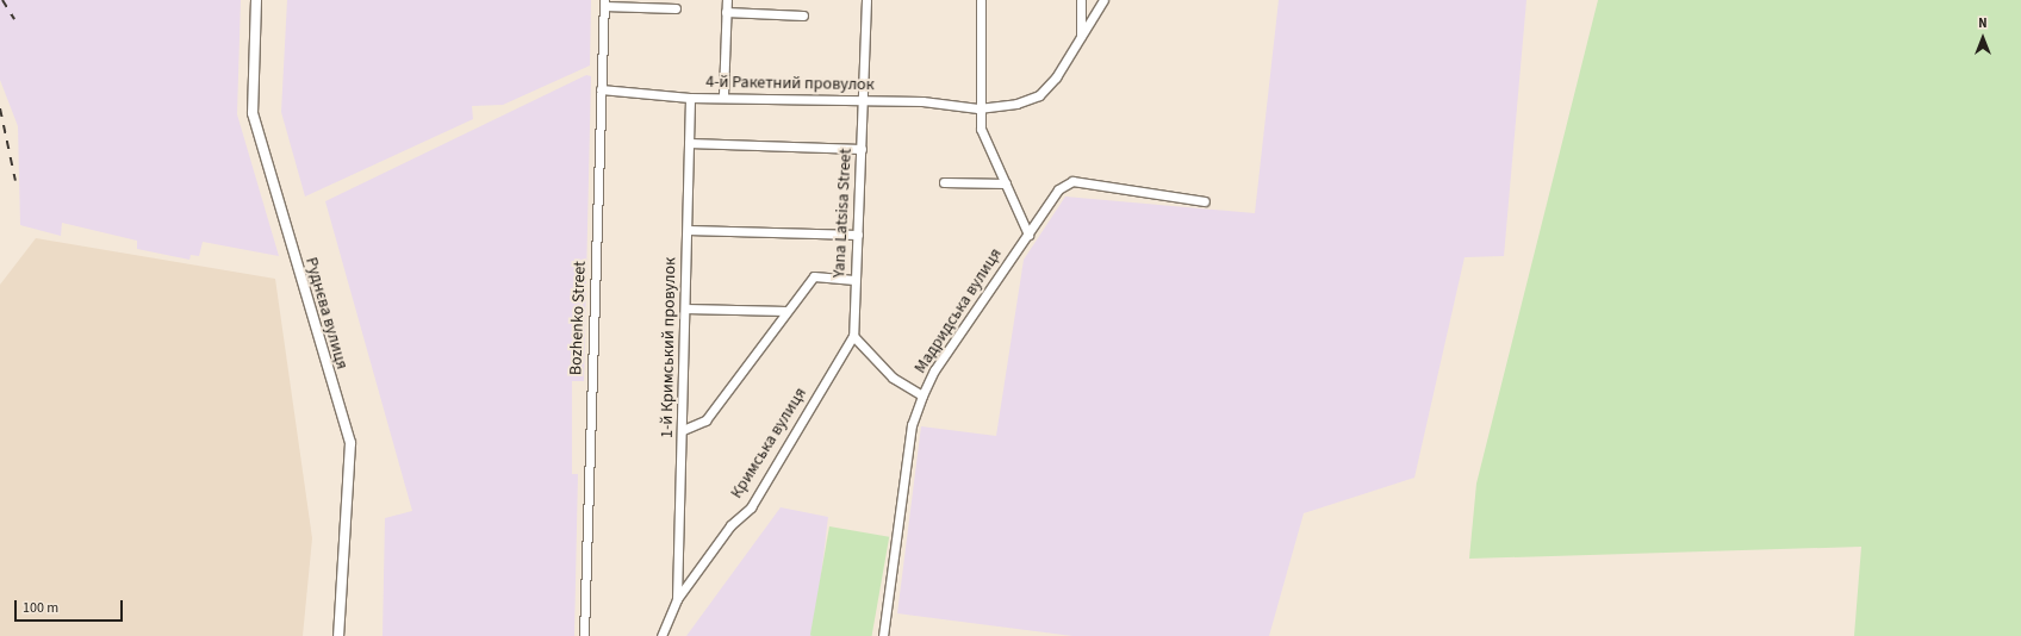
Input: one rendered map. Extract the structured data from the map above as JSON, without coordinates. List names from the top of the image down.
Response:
{
  "streets": {
    "street": [
      "4-й Ракетний провулок",
      "Yana Latsisa Street",
      "Мадридська вулиця",
      "Руднєва вулиця",
      "Bozhenko Street",
      "1-й Кримський провулок",
      "Кримська вулиця"
    ]
  },
  "crossings": [
    ["4-й Ракетний провулок", "Yana Latsisa Street"],
    ["4-й Ракетний провулок", "Bozhenko Street"],
    ["4-й Ракетний провулок", "1-й Кримський провулок"],
    ["Yana Latsisa Street", "Кримська вулиця"],
    ["1-й Кримський провулок", "Кримська вулиця"]
  ],
  "scale_bar": "100 m",
  "north": "top"
}
